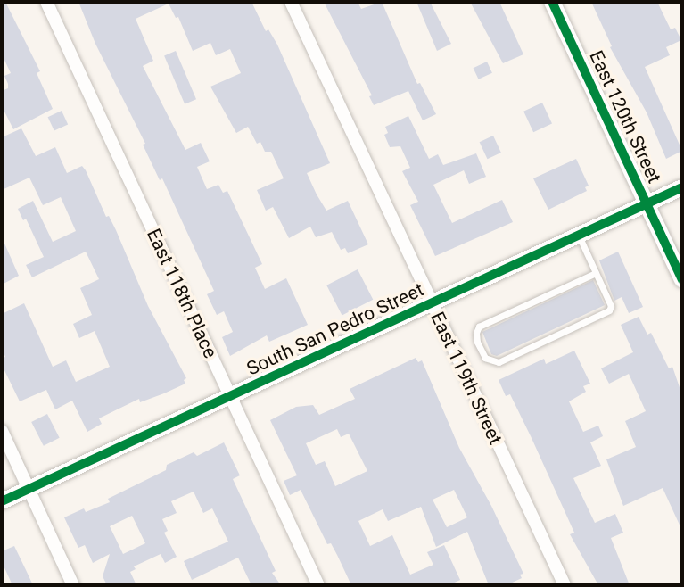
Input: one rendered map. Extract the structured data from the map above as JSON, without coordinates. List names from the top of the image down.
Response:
{
  "streets": {
    "street": [
      "East 120th Street",
      "East 118th Place",
      "South San Pedro Street",
      "East 119th Street"
    ]
  },
  "crossings": [
    ["East 120th Street", "South San Pedro Street"],
    ["East 118th Place", "South San Pedro Street"],
    ["South San Pedro Street", "East 119th Street"]
  ]
}
